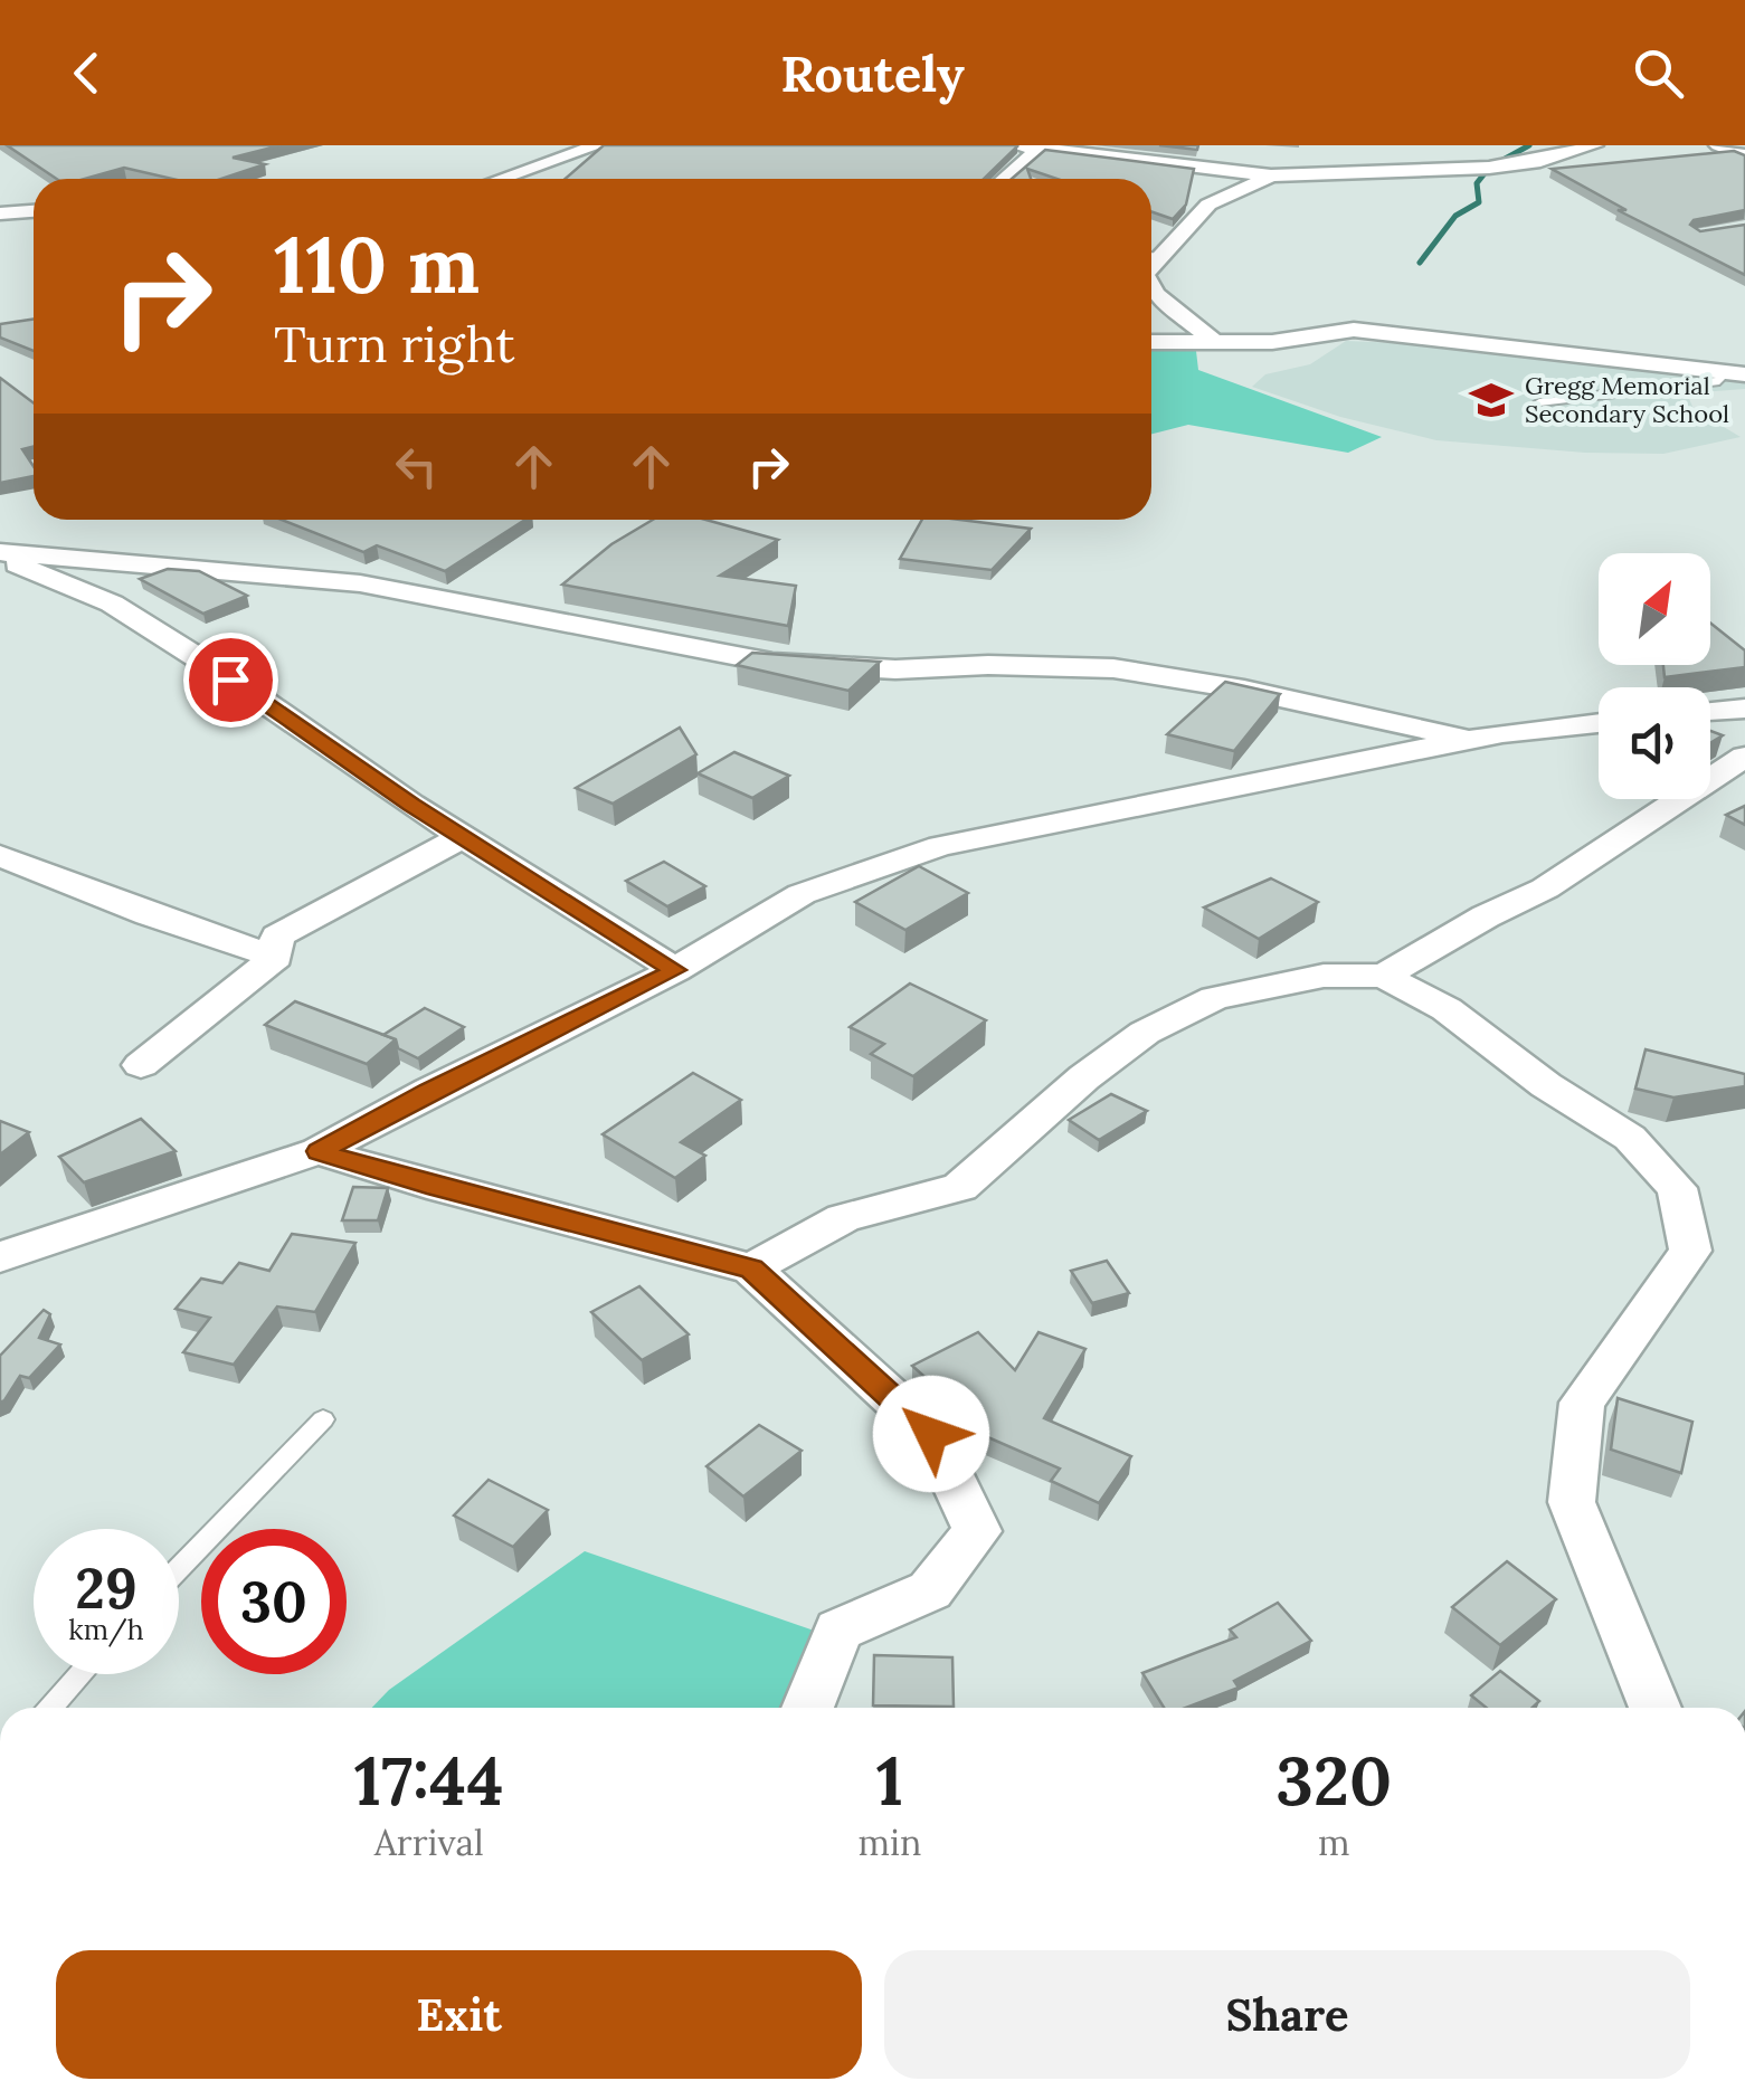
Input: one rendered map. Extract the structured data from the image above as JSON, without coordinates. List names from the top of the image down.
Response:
{
  "places": {
    "school or university": ["Gregg Memorial Secondary School"]
  },
  "north": "top right",
  "page": {
    "header": "Routely",
    "turn": ["110 m", "Turn right"],
    "speed": "29 km/h",
    "limit": "30",
    "eta": [
      "17:44",
      "Arrival",
      "1",
      "min",
      "320",
      "m"
    ],
    "buttons": ["Exit", "Share"]
  }
}
